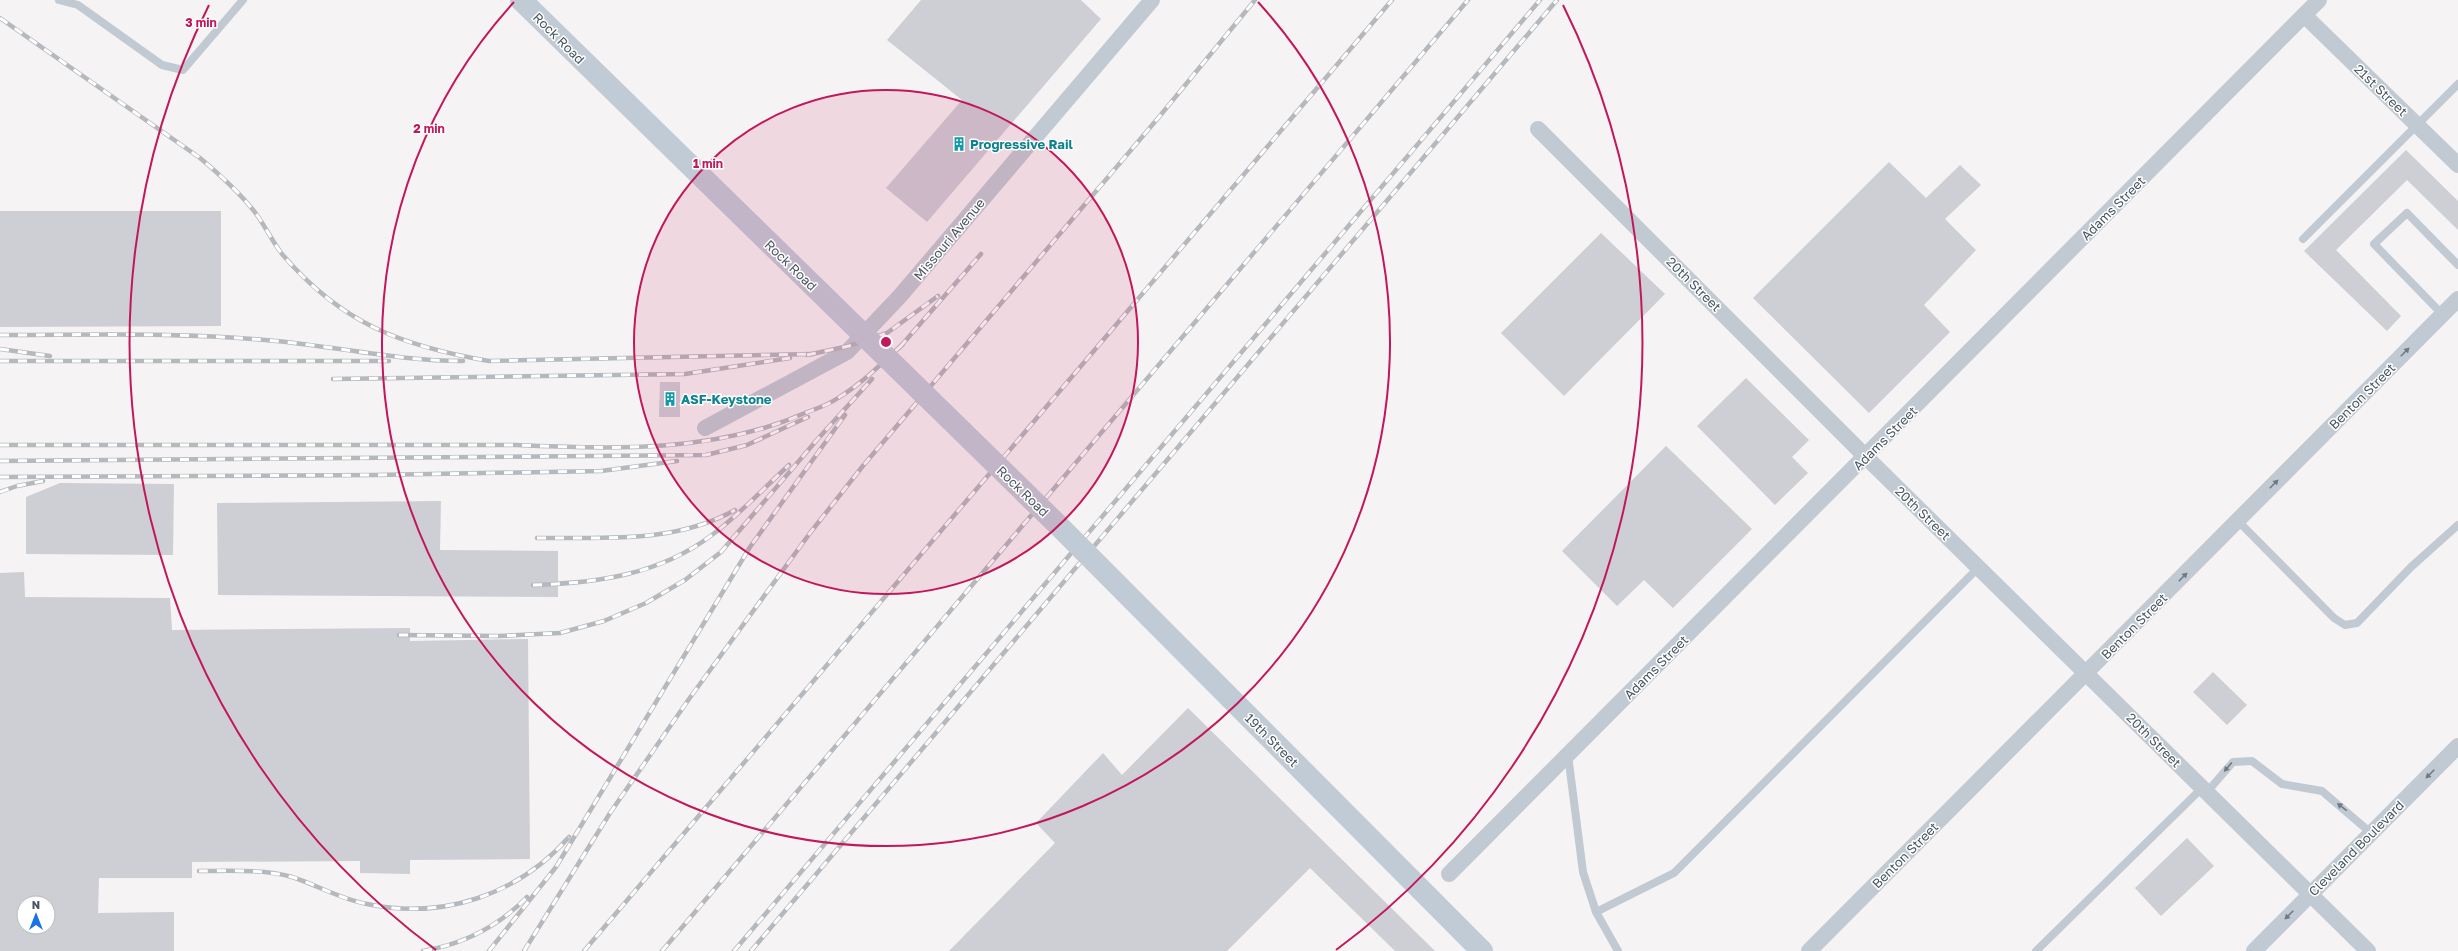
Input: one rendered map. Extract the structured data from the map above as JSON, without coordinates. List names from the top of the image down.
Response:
{
  "streets": {
    "main road": ["Rock Road", "19th Street"],
    "street": [
      "21st Street",
      "Adams Street",
      "Missouri Avenue",
      "20th Street",
      "Benton Street",
      "Cleveland Boulevard"
    ]
  },
  "crossings": [
    ["Rock Road", "19th Street"],
    ["21st Street", "Adams Street"],
    ["Adams Street", "20th Street"],
    ["20th Street", "Benton Street"],
    ["20th Street", "Cleveland Boulevard"]
  ],
  "one_way": ["Benton Street", "Cleveland Boulevard"],
  "places": {
    "building": ["Progressive Rail", "ASF-Keystone"]
  },
  "north": "top",
  "rings": ["3 min", "2 min", "1 min"]
}
